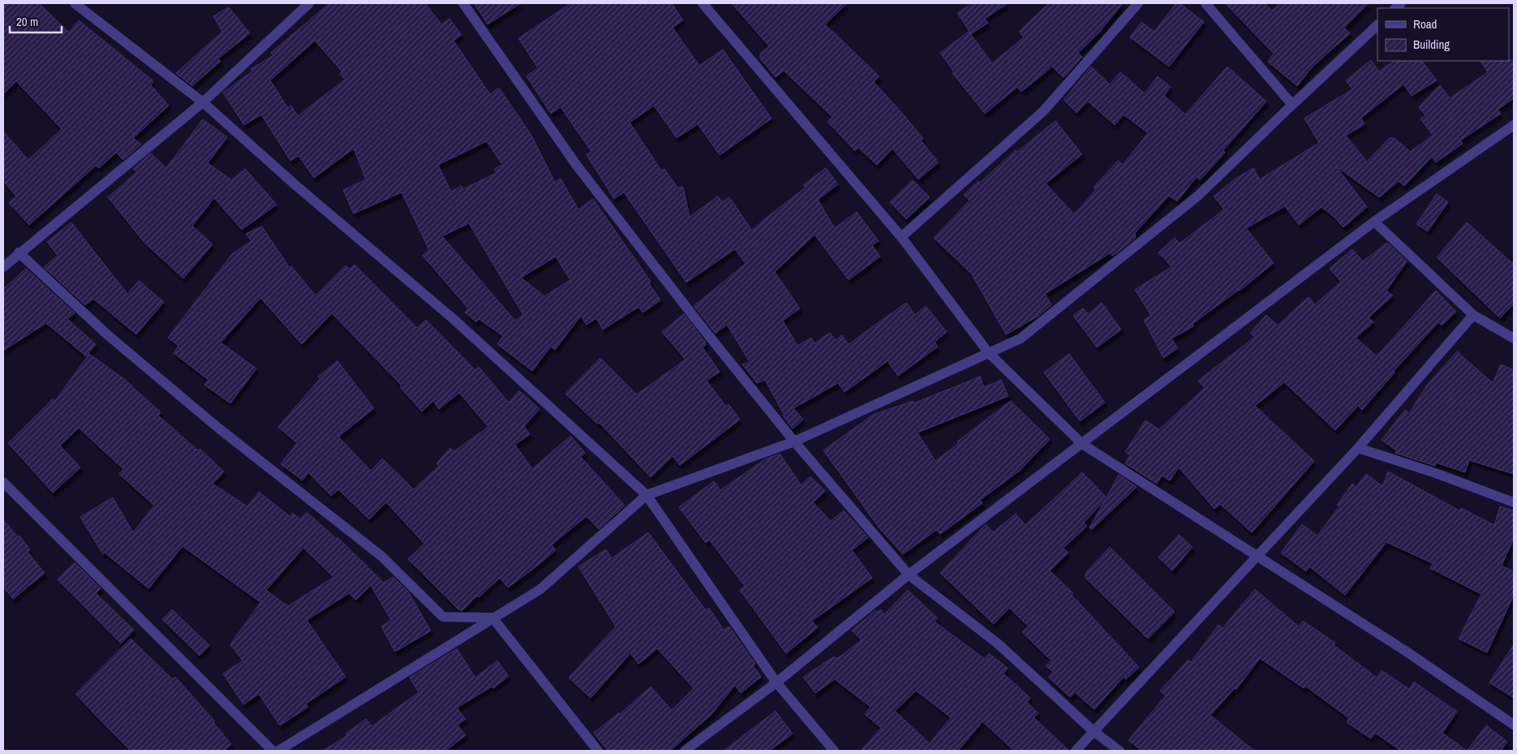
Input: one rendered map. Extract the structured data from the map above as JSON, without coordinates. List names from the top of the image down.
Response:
{
  "legend": ["Road", "Building"],
  "scale_bar": "20 m"
}
